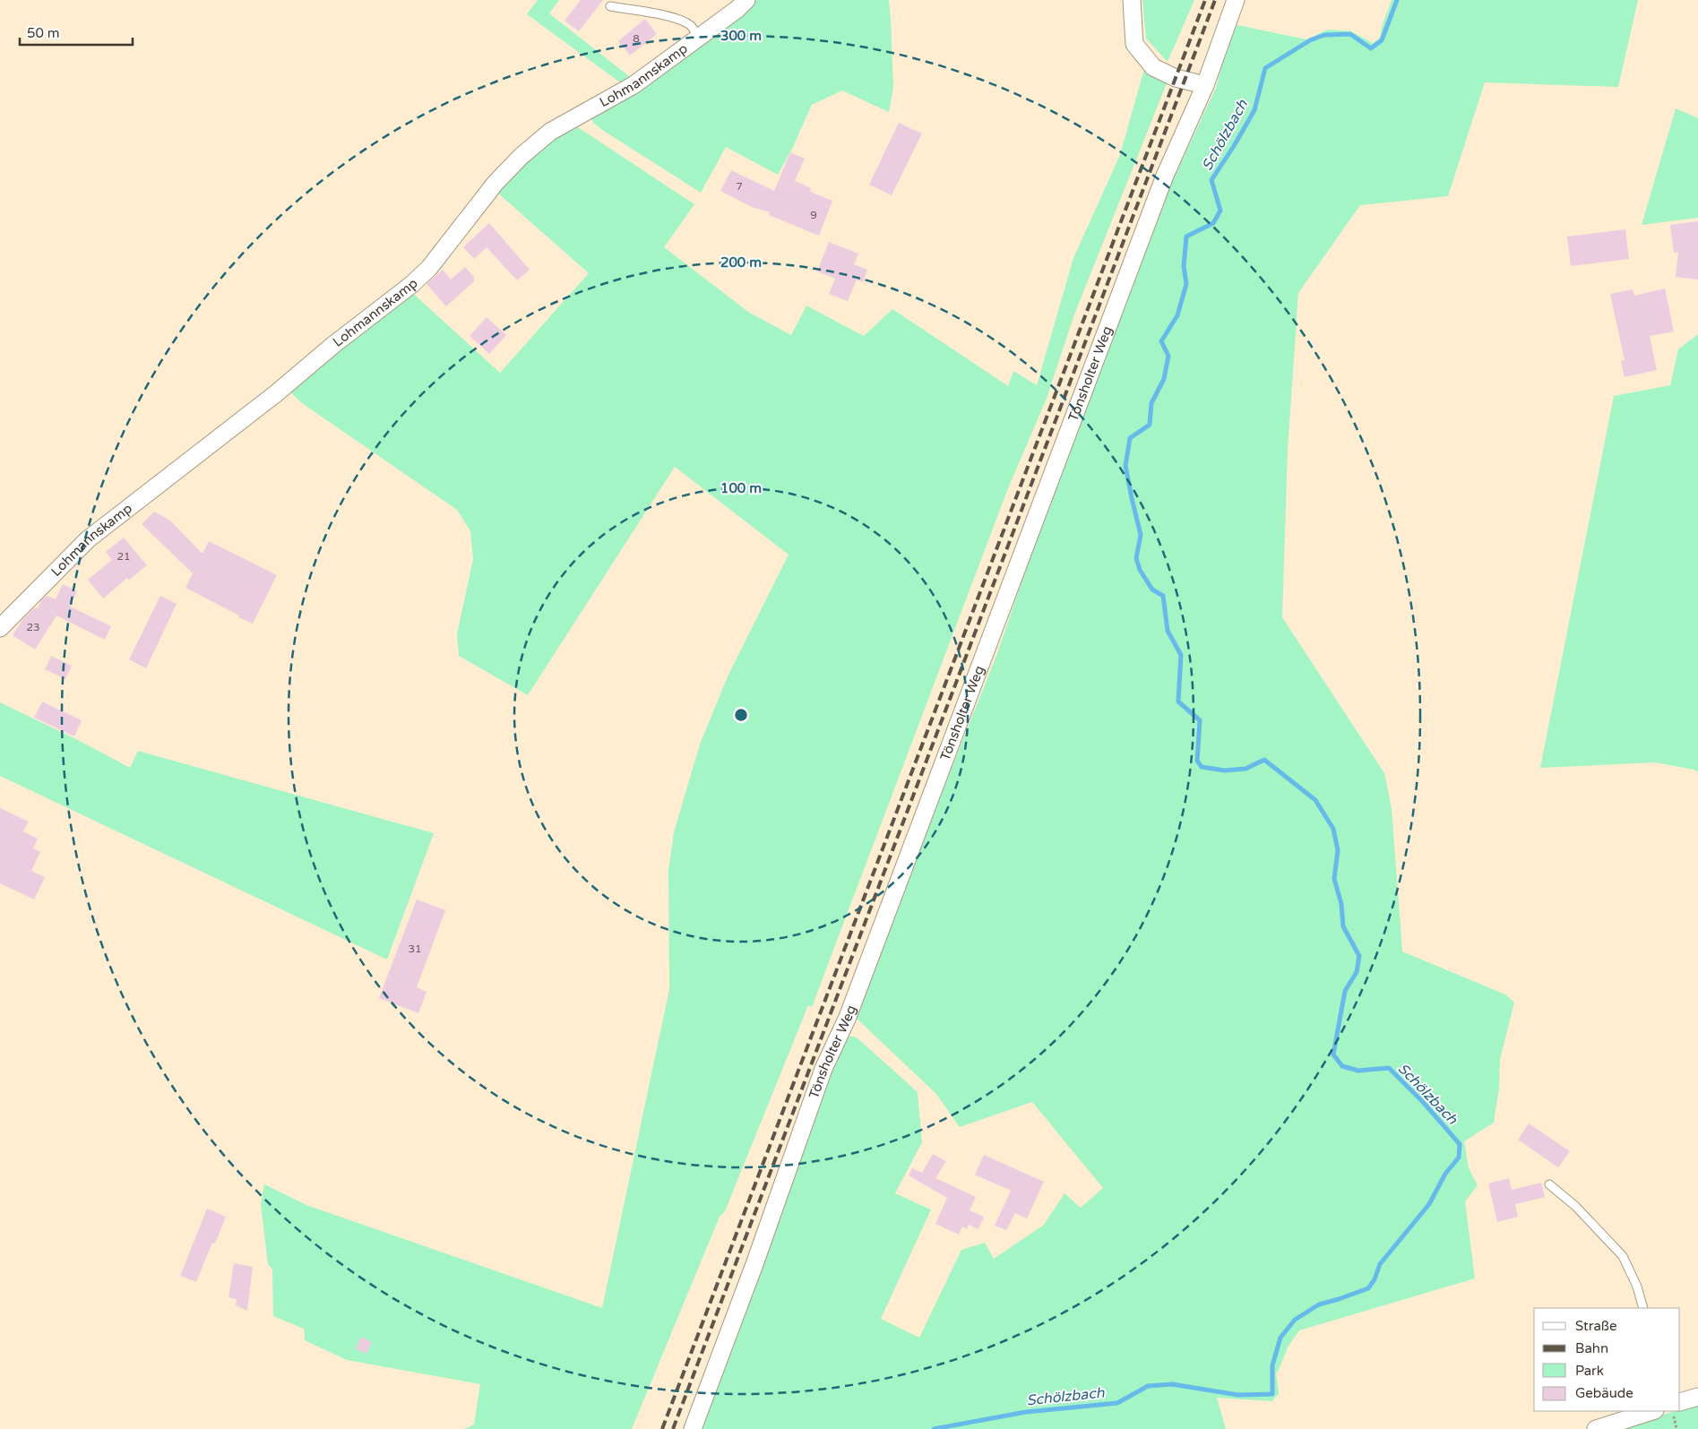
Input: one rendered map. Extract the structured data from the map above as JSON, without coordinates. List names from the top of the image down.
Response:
{
  "streets": {
    "street": ["Lohmannskamp", "Tönsholter Weg"]
  },
  "water": ["Schölzbach"],
  "house_numbers": [
    "8",
    "7",
    "9",
    "21",
    "23",
    "31"
  ],
  "legend": [
    "Straße",
    "Bahn",
    "Park",
    "Gebäude"
  ],
  "scale_bar": "50 m",
  "rings": ["300 m", "200 m", "100 m"]
}
